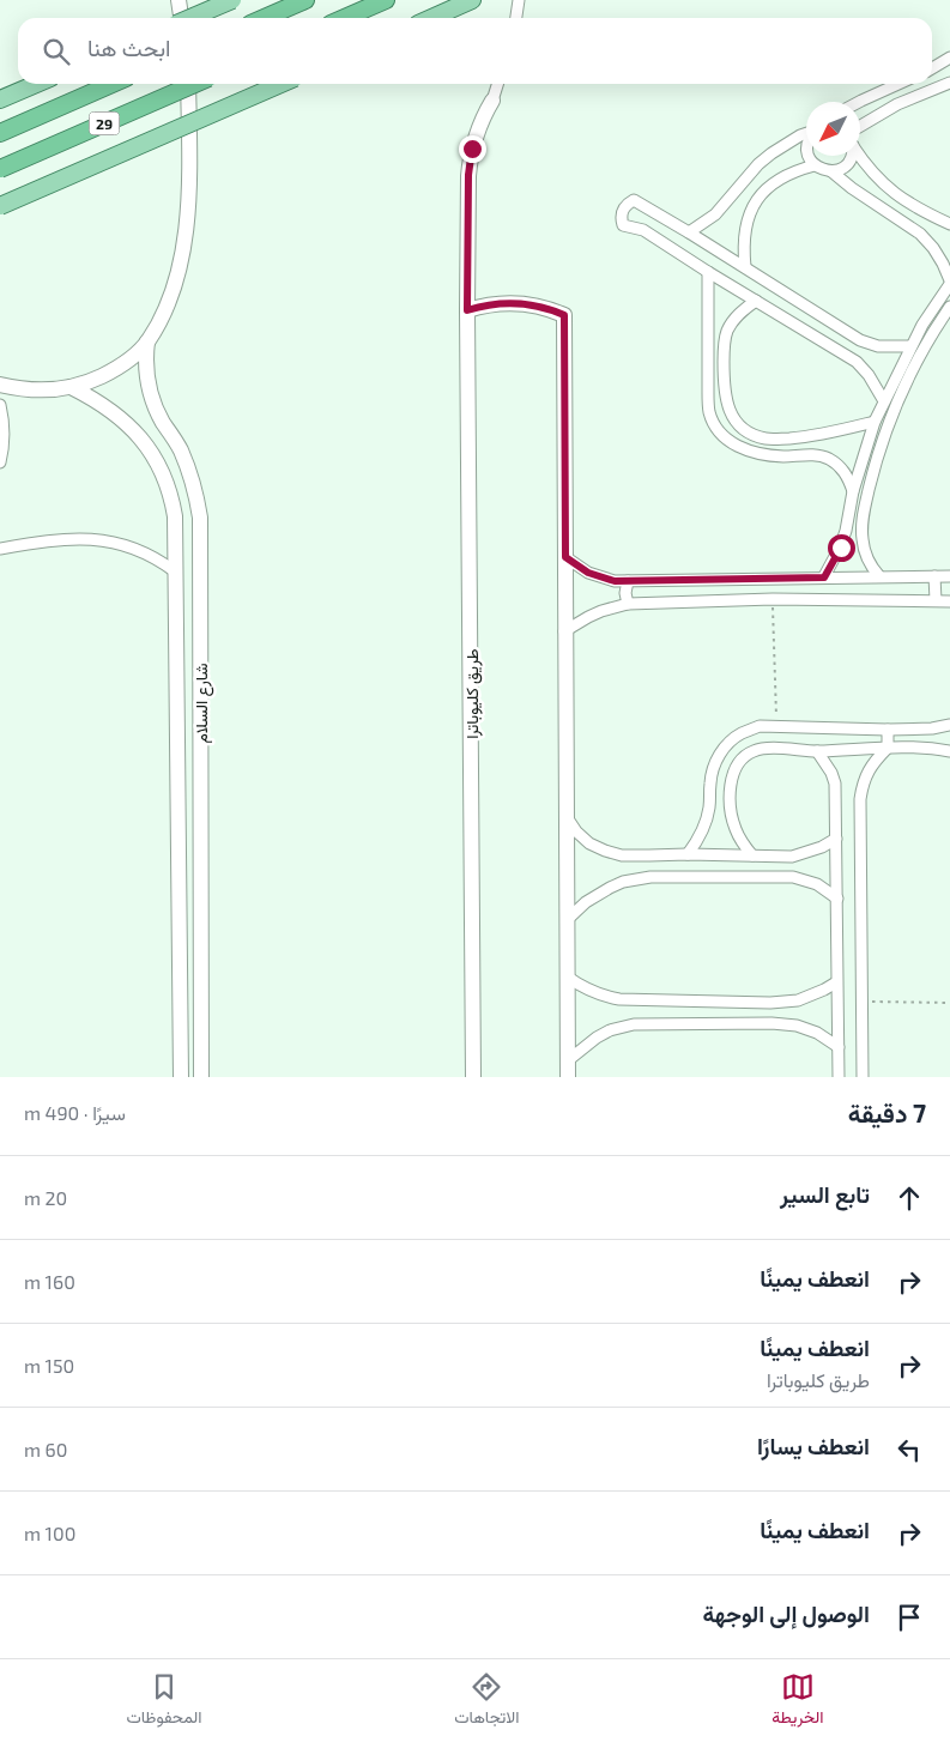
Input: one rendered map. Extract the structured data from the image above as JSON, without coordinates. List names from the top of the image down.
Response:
{
  "streets": {
    "highway": ["29"],
    "main road": ["طريق كليوباترا", "شارع السلام"]
  },
  "north": "bottom left",
  "page": {
    "search": "ابحث هنا",
    "heading": ["7 دقيقة", "سيرًا · 490 m"],
    "list": [
      ["تابع السير", "20 m"],
      ["انعطف يمينًا", "160 m"],
      ["انعطف يمينًا", "طريق كليوباترا", "150 m"],
      ["انعطف يسارًا", "60 m"],
      ["انعطف يمينًا", "100 m"],
      "الوصول إلى الوجهة"
    ],
    "nav": ["الخريطة", "الاتجاهات", "المحفوظات"]
  }
}
